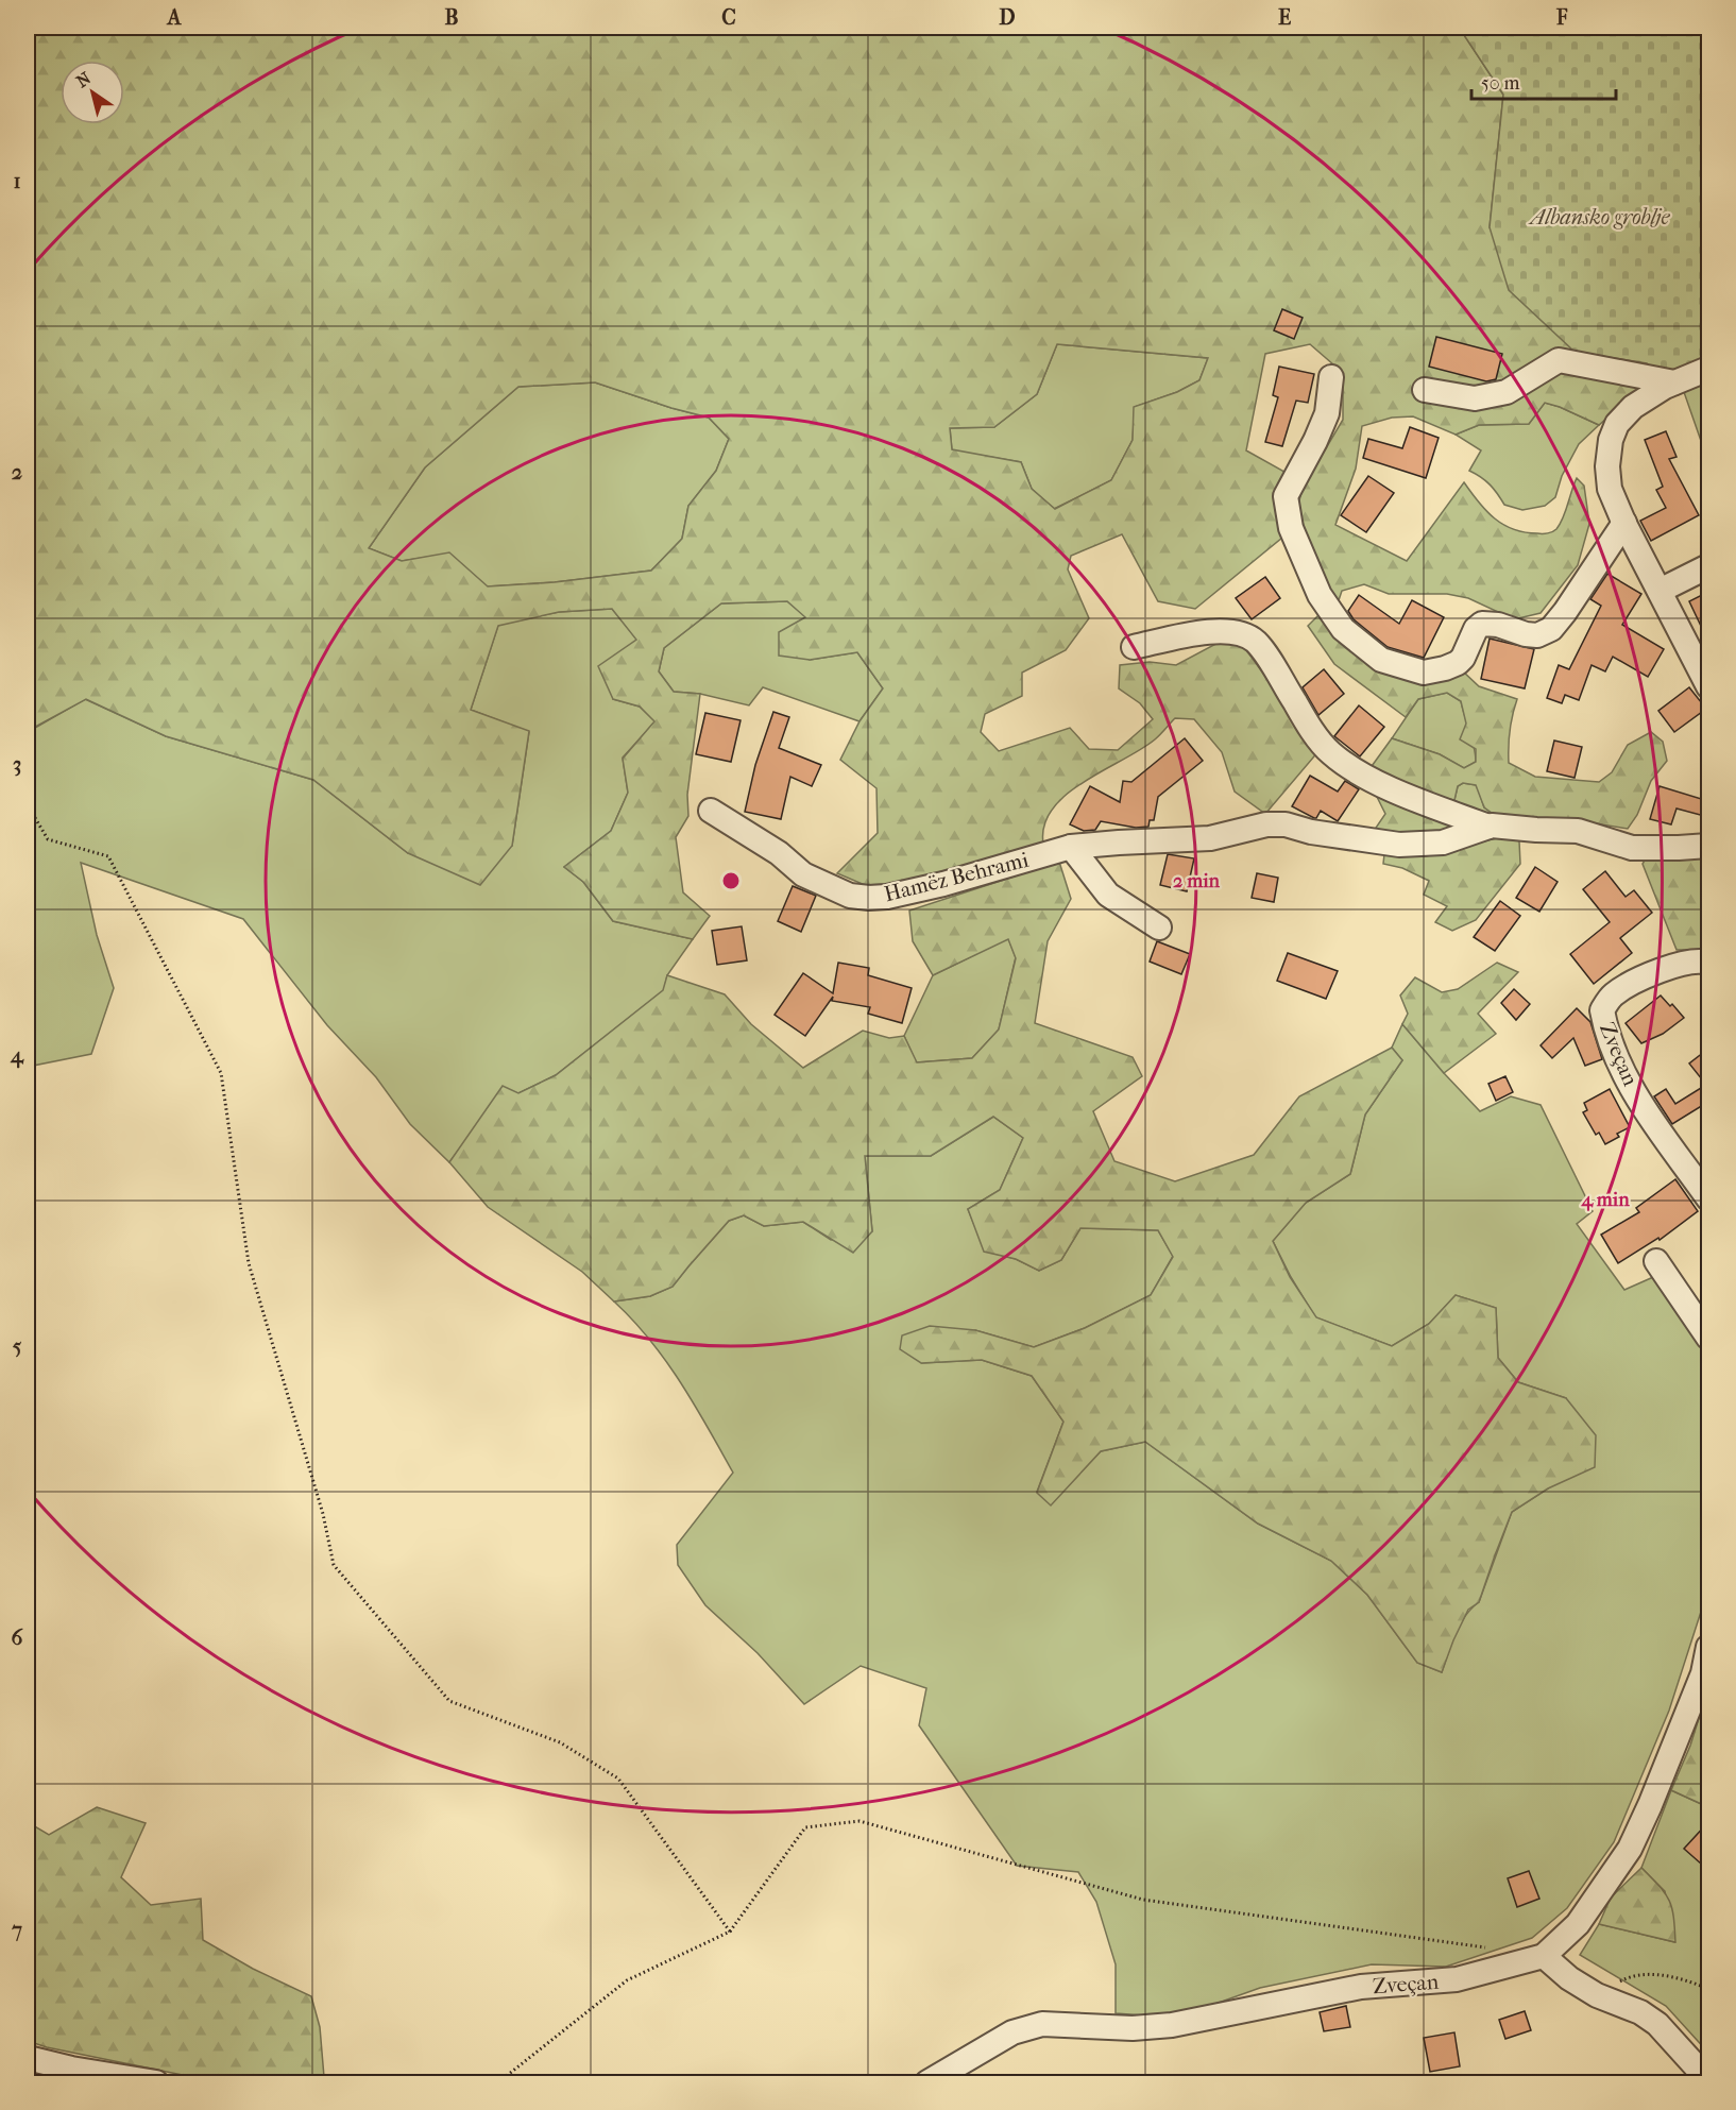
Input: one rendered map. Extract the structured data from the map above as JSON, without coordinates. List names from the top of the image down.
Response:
{
  "streets": {
    "street": ["Hamëz Behrami", "Zveçan"]
  },
  "parks": ["Albansko groblje"],
  "scale_bar": "50 m",
  "north": "top left",
  "grid": {
    "columns": [
      "A",
      "B",
      "C",
      "D",
      "E",
      "F"
    ],
    "rows": [
      "1",
      "2",
      "3",
      "4",
      "5",
      "6",
      "7"
    ]
  },
  "rings": ["2 min", "4 min"]
}
